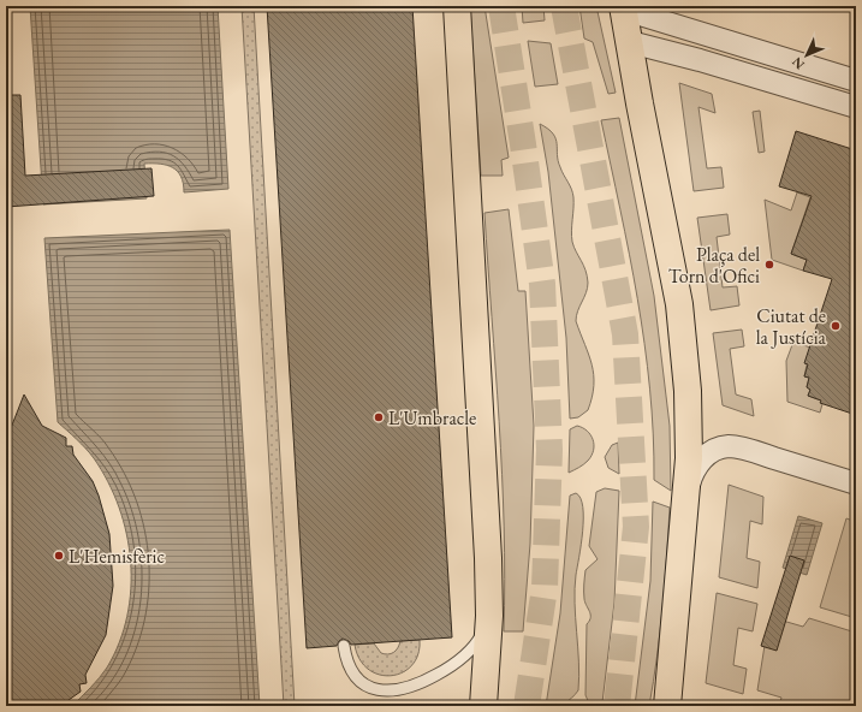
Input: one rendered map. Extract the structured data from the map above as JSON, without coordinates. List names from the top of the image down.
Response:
{
  "places": [
    "Plaça del Torn d'Ofici",
    "Ciutat de la Justícia",
    "L'Umbracle",
    "L'Hemisfèric"
  ],
  "north": "bottom left"
}
